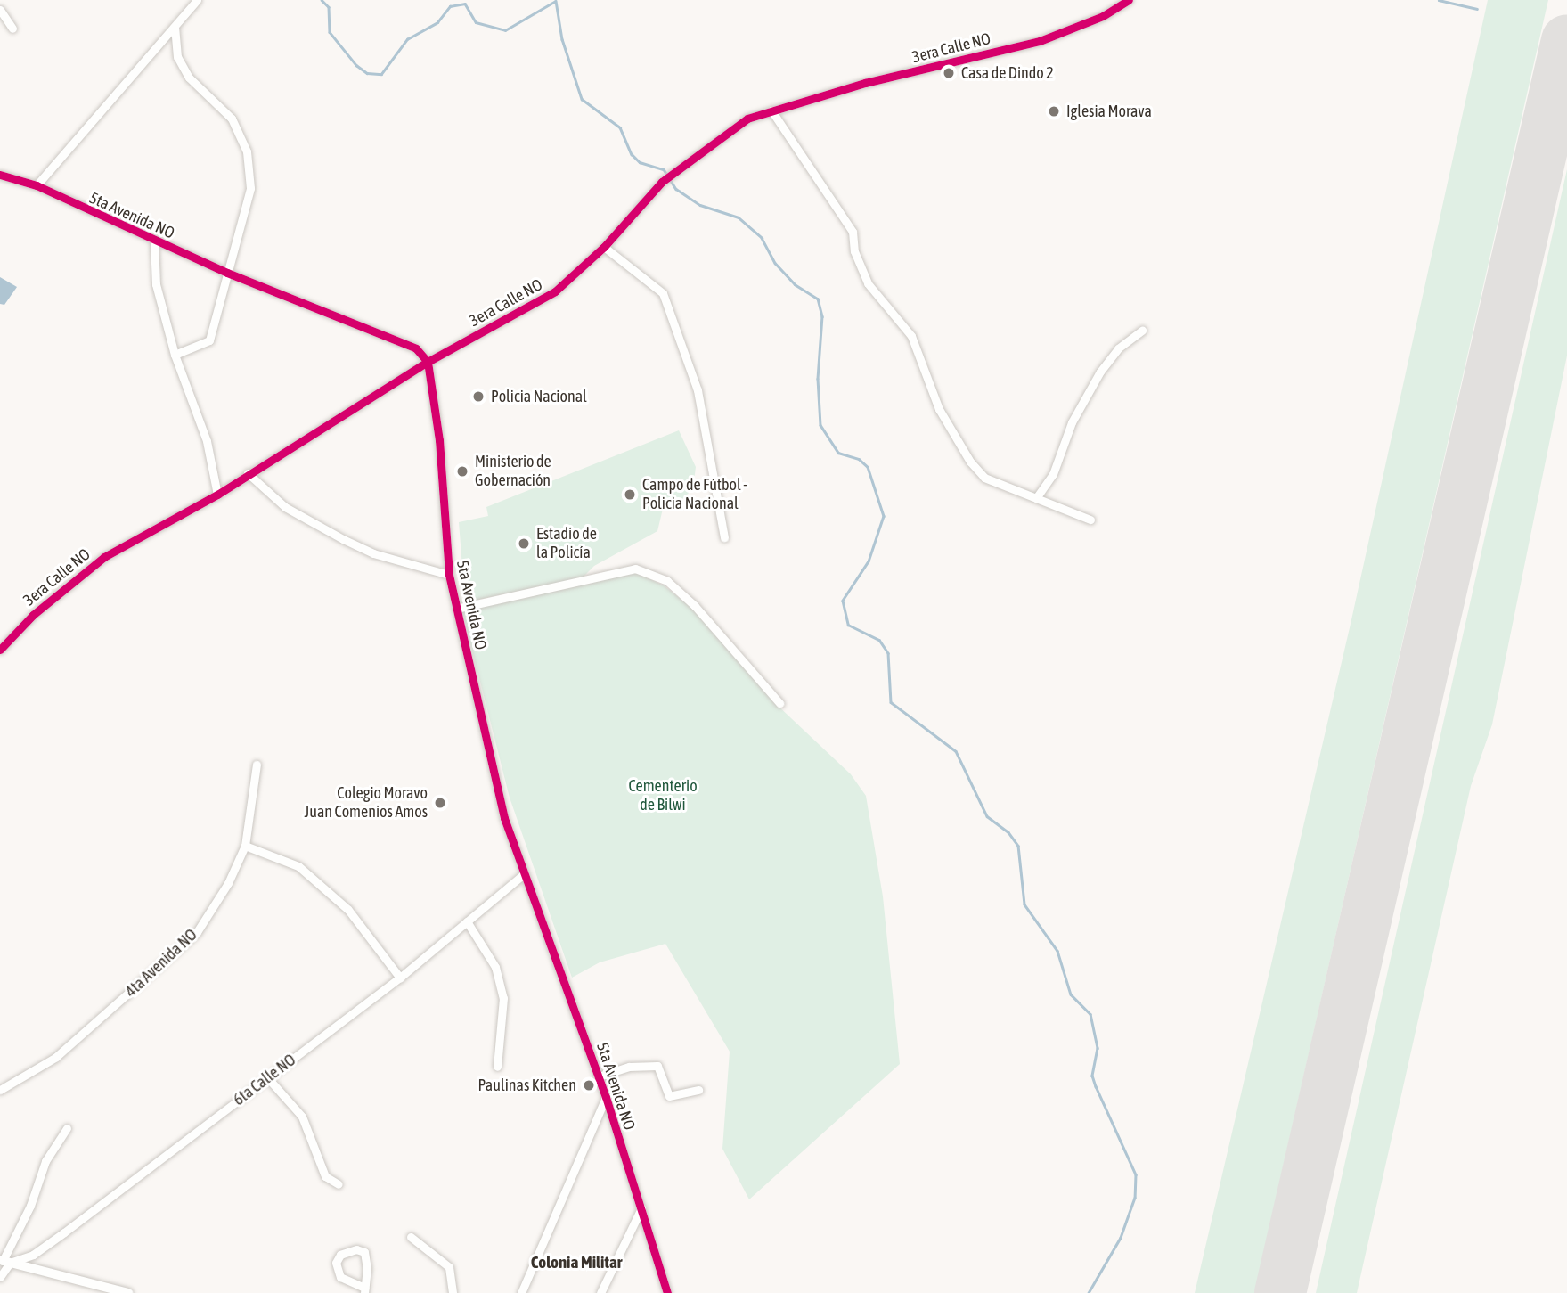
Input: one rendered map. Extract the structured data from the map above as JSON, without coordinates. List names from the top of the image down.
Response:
{
  "streets": {
    "street": [
      "3era Calle NO",
      "5ta Avenida NO",
      "4ta Avenida NO",
      "6ta Calle NO"
    ]
  },
  "crossings": [
    ["3era Calle NO", "5ta Avenida NO"],
    ["5ta Avenida NO", "6ta Calle NO"]
  ],
  "districts": ["Colonia Militar"],
  "parks": ["Cementerio de Bilwi"],
  "places": [
    "Casa de Dindo 2",
    "Iglesia Morava",
    "Policia Nacional",
    "Ministerio de Gobernación",
    "Campo de Fútbol - Policia Nacional",
    "Estadio de la Policía",
    "Colegio Moravo Juan Comenios Amos",
    "Paulinas Kitchen"
  ]
}
